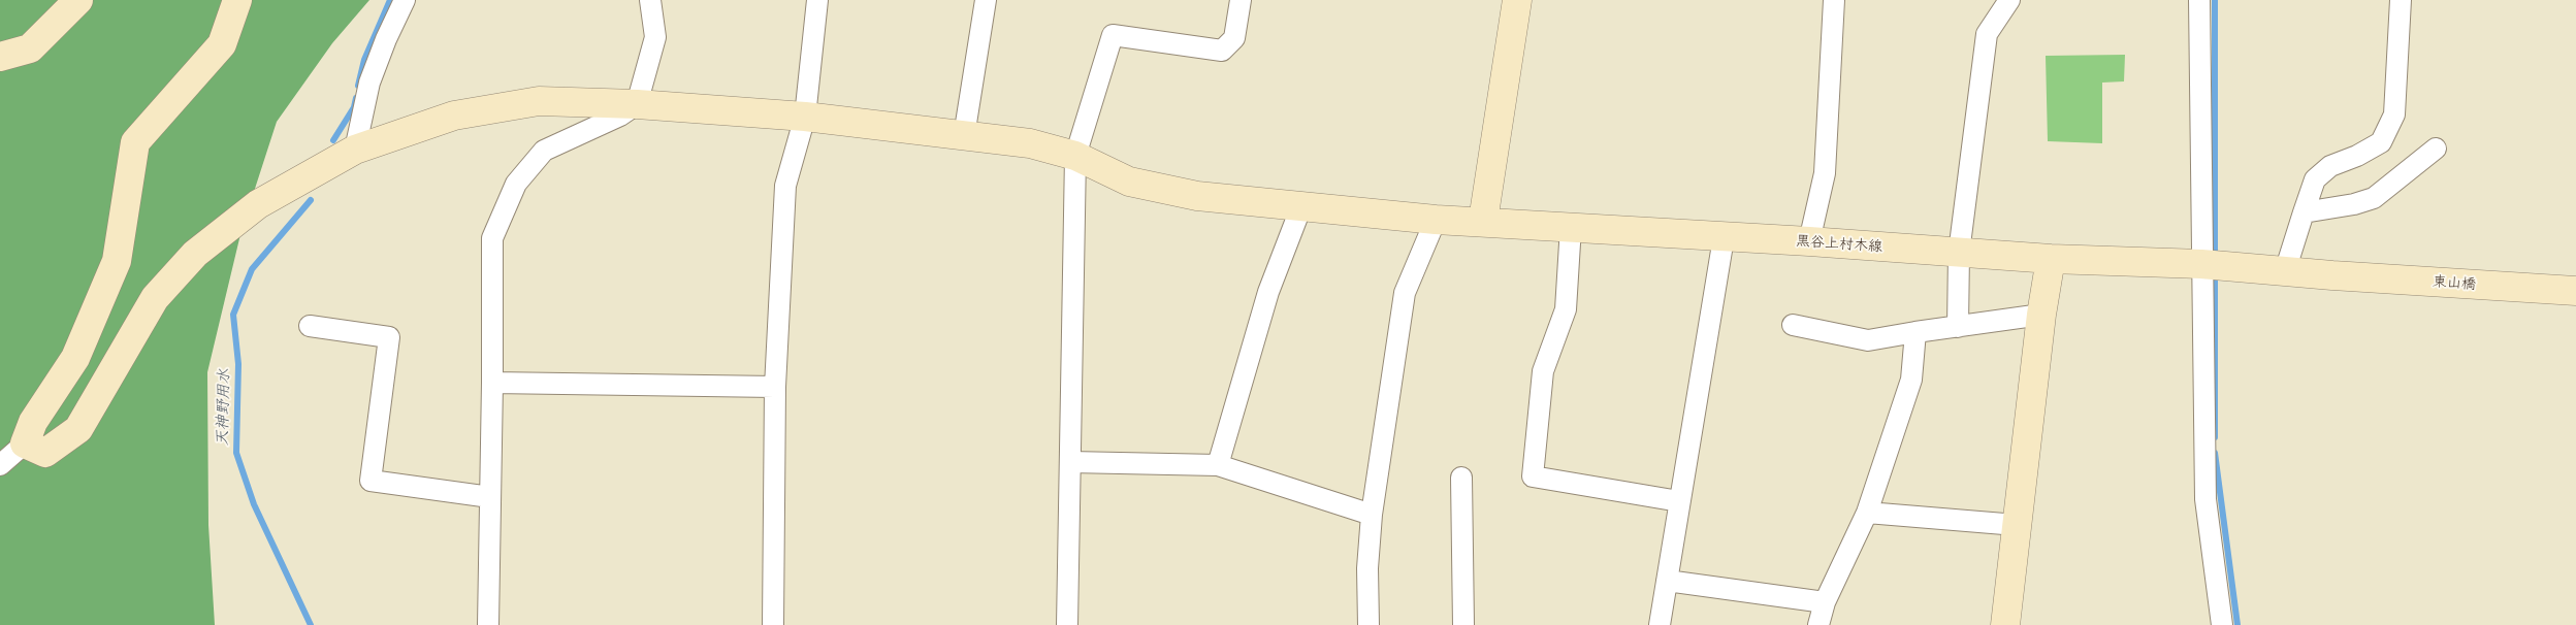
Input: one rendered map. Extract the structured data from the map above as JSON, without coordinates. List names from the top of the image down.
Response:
{
  "streets": {
    "street": ["黒谷上村木線", "東山橋"]
  },
  "crossings": [
    ["黒谷上村木線", "東山橋"]
  ],
  "water": ["天神野用水"]
}
